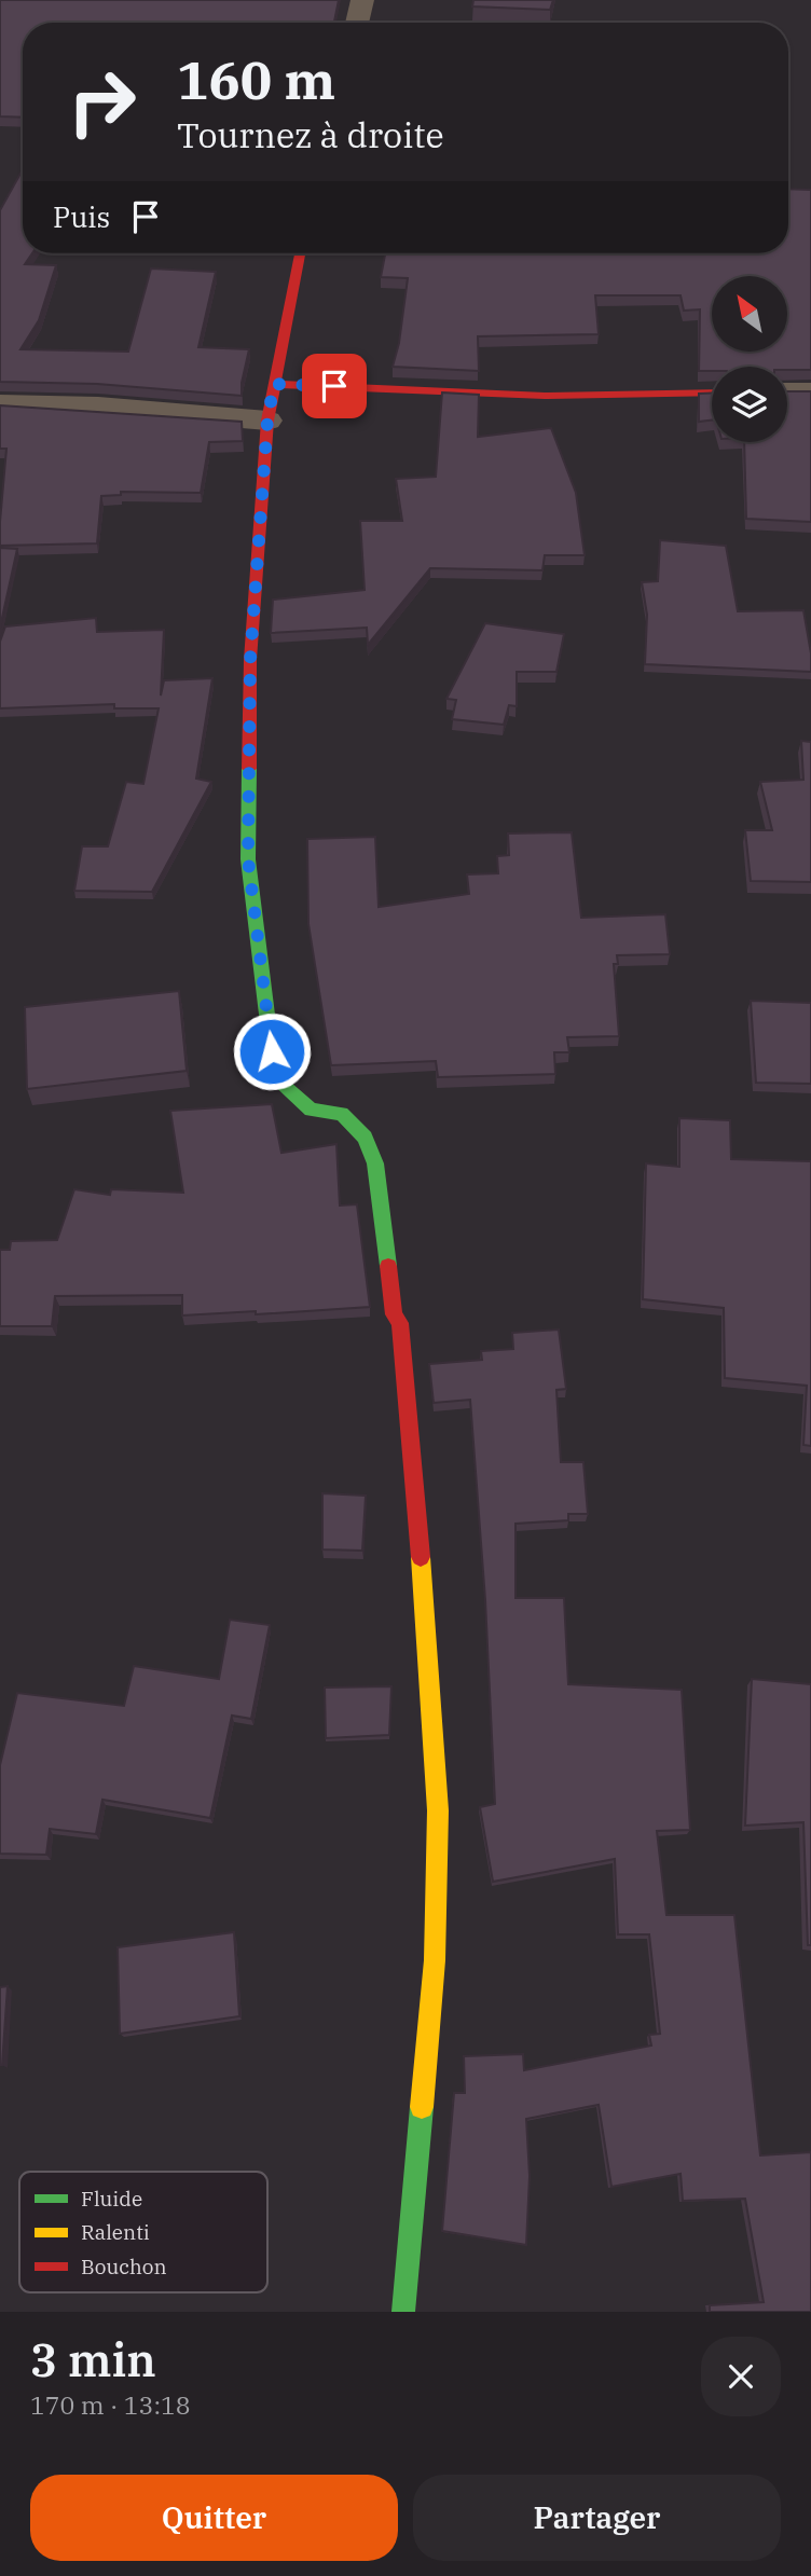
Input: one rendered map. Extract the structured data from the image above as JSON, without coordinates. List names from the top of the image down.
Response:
{
  "legend": ["Fluide", "Ralenti", "Bouchon"],
  "north": "top left",
  "page": {
    "turn": ["160 m", "Tournez à droite"],
    "then": "Puis",
    "heading": ["3 min", "170 m · 13:18"],
    "buttons": ["Quitter", "Partager"]
  }
}
